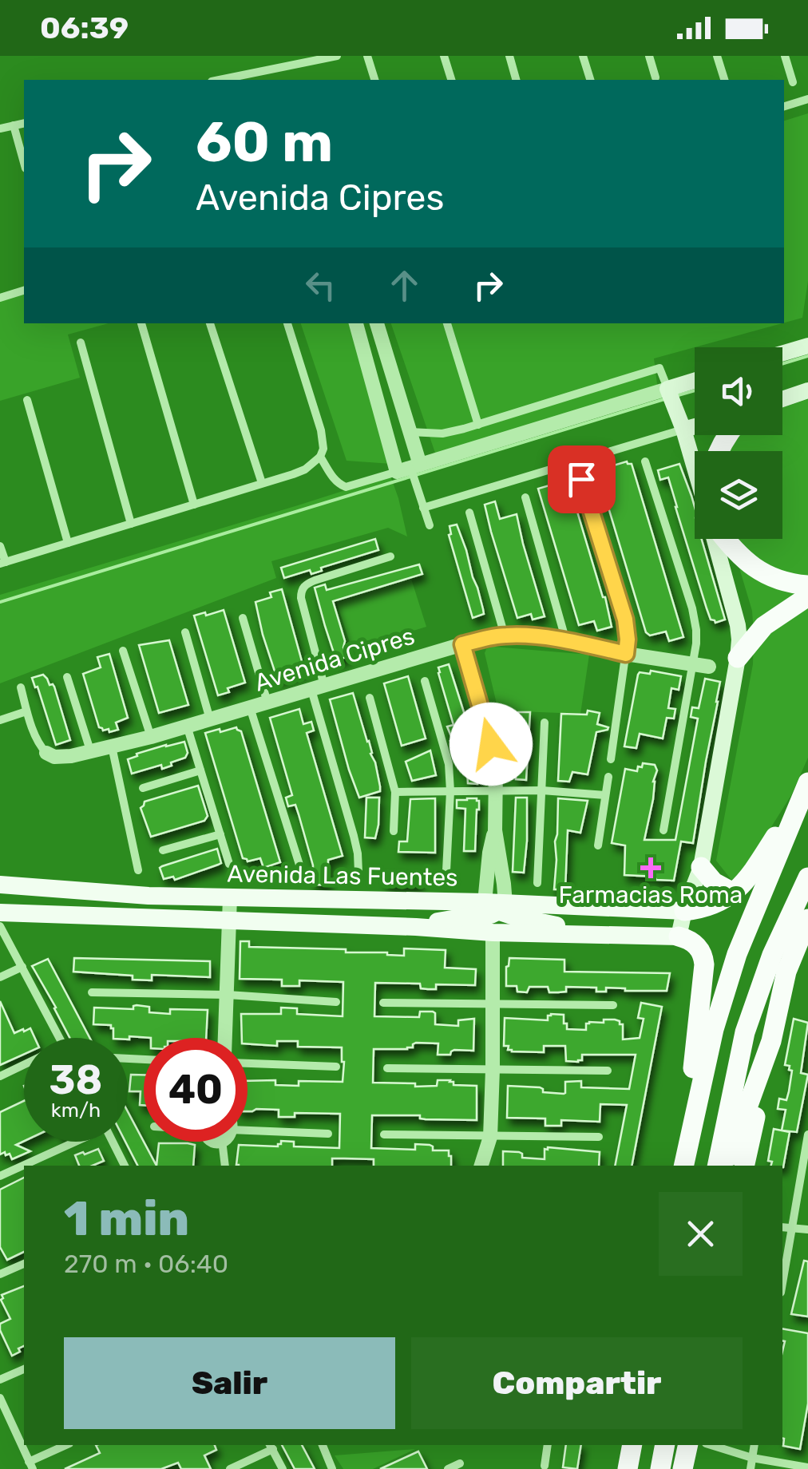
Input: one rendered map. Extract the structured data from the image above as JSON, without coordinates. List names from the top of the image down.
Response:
{
  "streets": {
    "main road": ["Avenida Las Fuentes"],
    "street": ["Avenida Cipres"]
  },
  "places": {
    "health": ["Farmacias Roma"]
  },
  "page": {
    "status": "06:39",
    "turn": ["60 m", "Avenida Cipres"],
    "speed": "38 km/h",
    "limit": "40",
    "heading": ["1 min", "270 m · 06:40"],
    "buttons": ["Salir", "Compartir"]
  }
}
